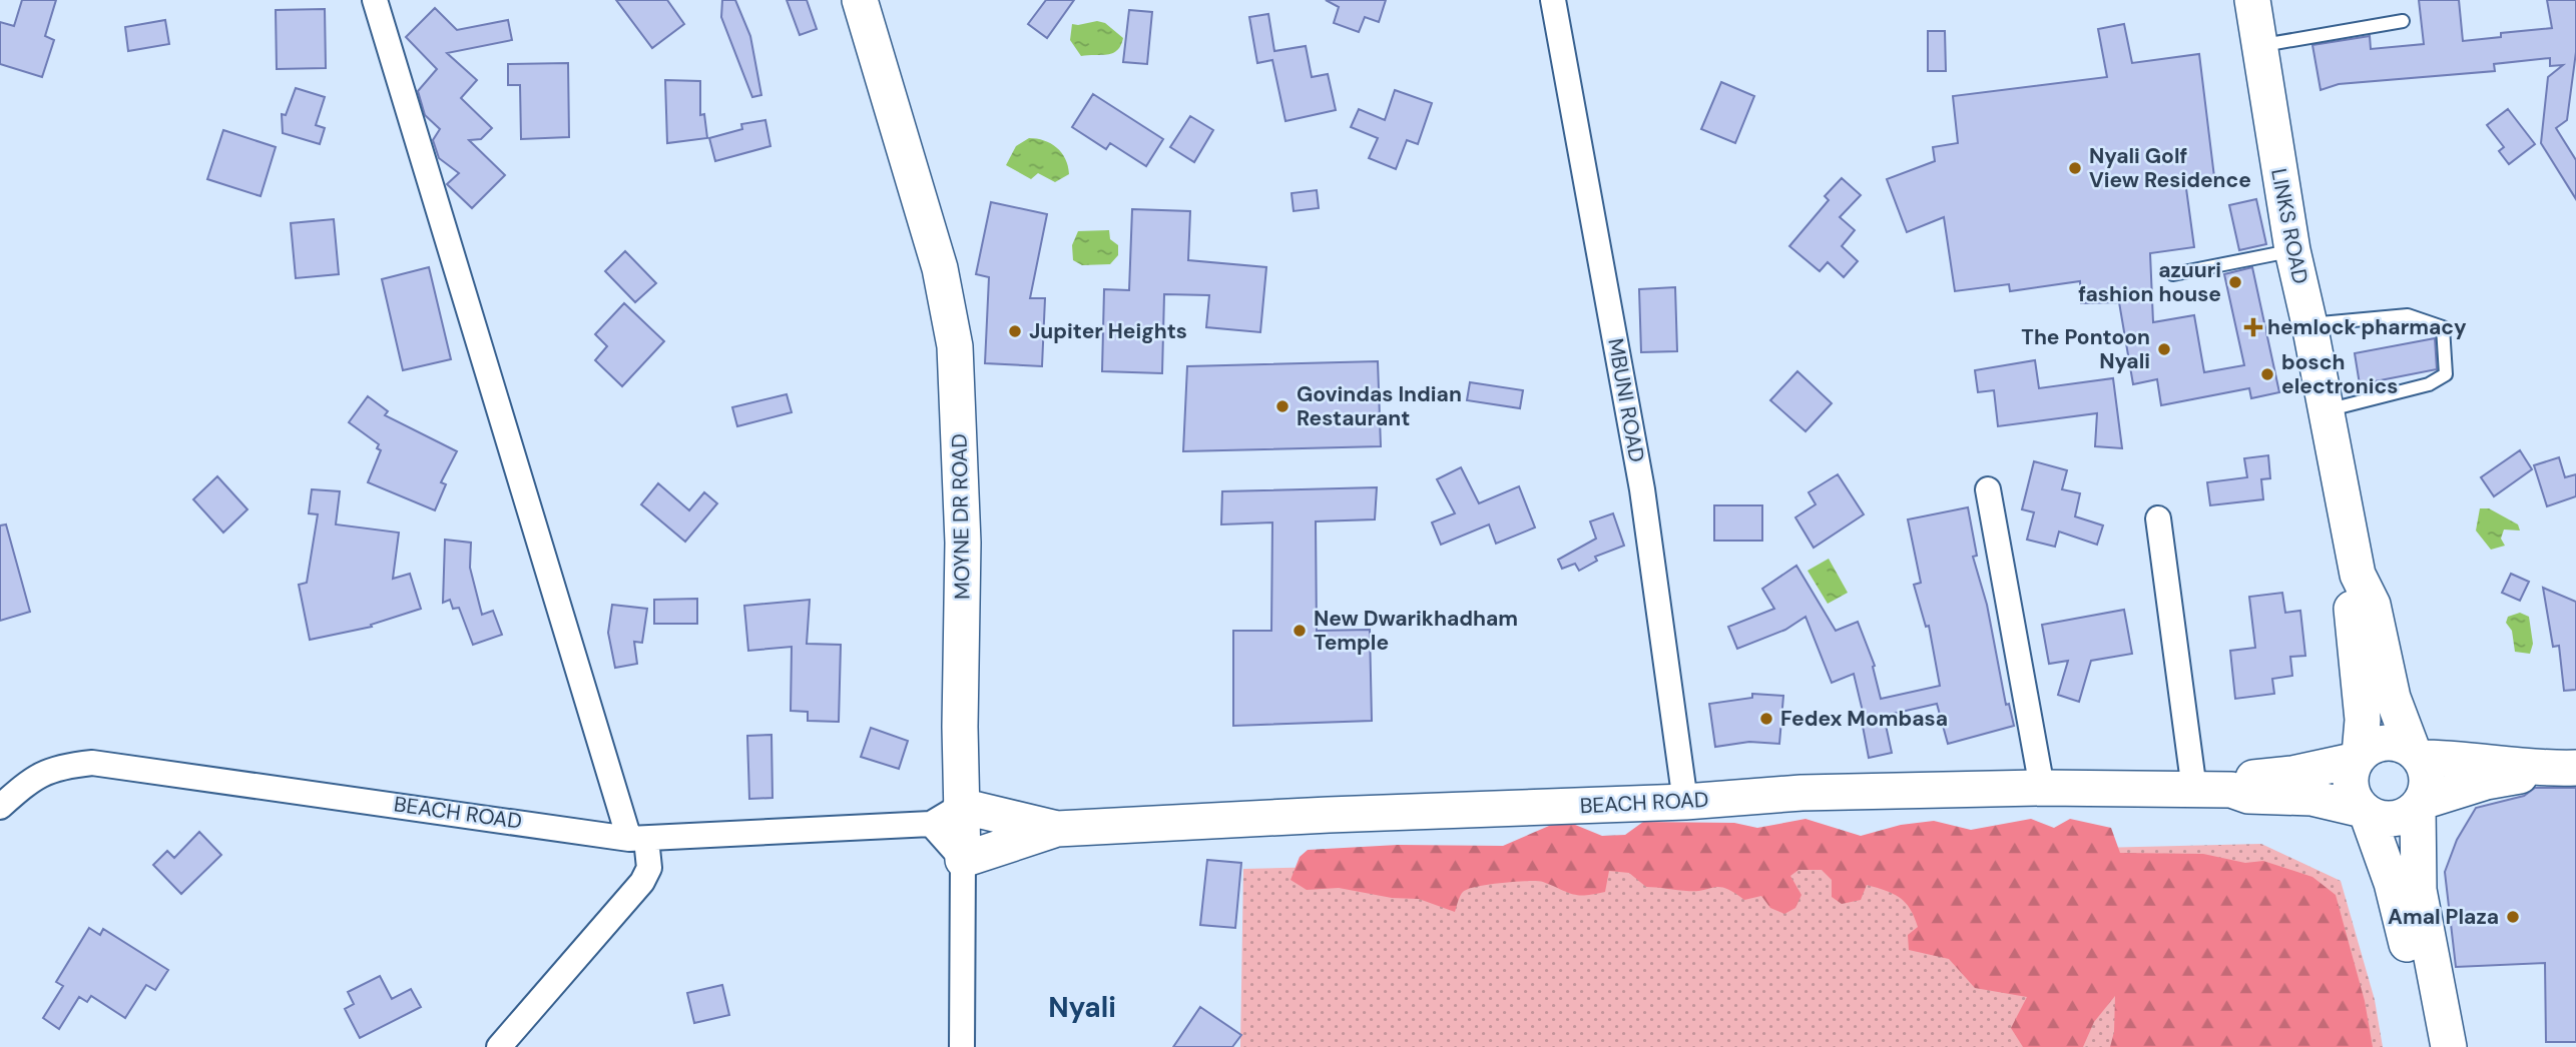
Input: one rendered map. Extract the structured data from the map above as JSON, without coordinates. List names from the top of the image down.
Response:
{
  "streets": {
    "main road": ["LINKS ROAD", "MOYNE DR ROAD", "BEACH ROAD"],
    "street": ["MBUNI ROAD"]
  },
  "crossings": [
    ["MBUNI ROAD", "BEACH ROAD"],
    ["MOYNE DR ROAD", "BEACH ROAD"]
  ],
  "districts": ["Nyali"],
  "places": {
    "other": [
      "Nyali Golf View Residence",
      "azuuri fashion house",
      "Jupiter Heights",
      "The Pontoon Nyali",
      "bosch electronics",
      "Govindas Indian Restaurant",
      "New Dwarikhadham Temple",
      "Fedex Mombasa",
      "Amal Plaza"
    ],
    "health": ["hemlock pharmacy"]
  }
}
